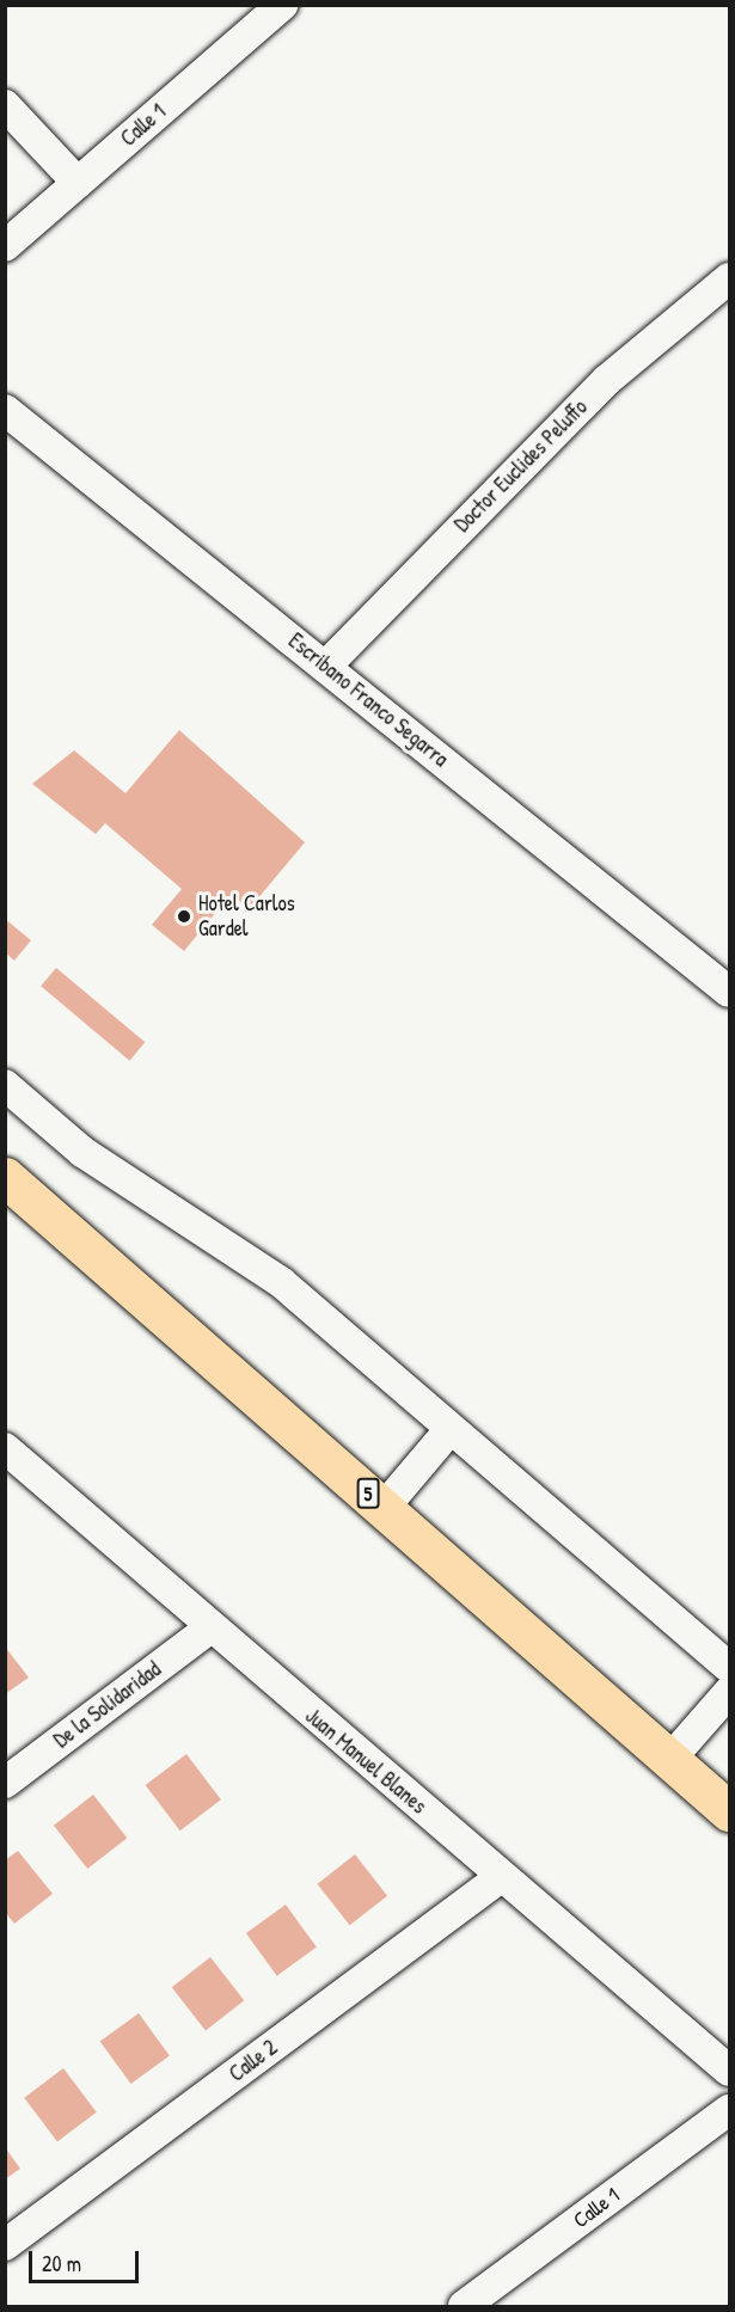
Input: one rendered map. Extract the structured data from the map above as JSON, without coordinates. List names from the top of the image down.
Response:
{
  "streets": {
    "highway": ["5"],
    "street": [
      "Calle 1",
      "Doctor Euclides Peluffo",
      "Escribano Franco Segarra",
      "De la Solidaridad",
      "Juan Manuel Blanes",
      "Calle 2"
    ]
  },
  "crossings": [
    ["Doctor Euclides Peluffo", "Escribano Franco Segarra"],
    ["De la Solidaridad", "Juan Manuel Blanes"],
    ["Juan Manuel Blanes", "Calle 2"]
  ],
  "places": ["Hotel Carlos Gardel"],
  "scale_bar": "20 m"
}
